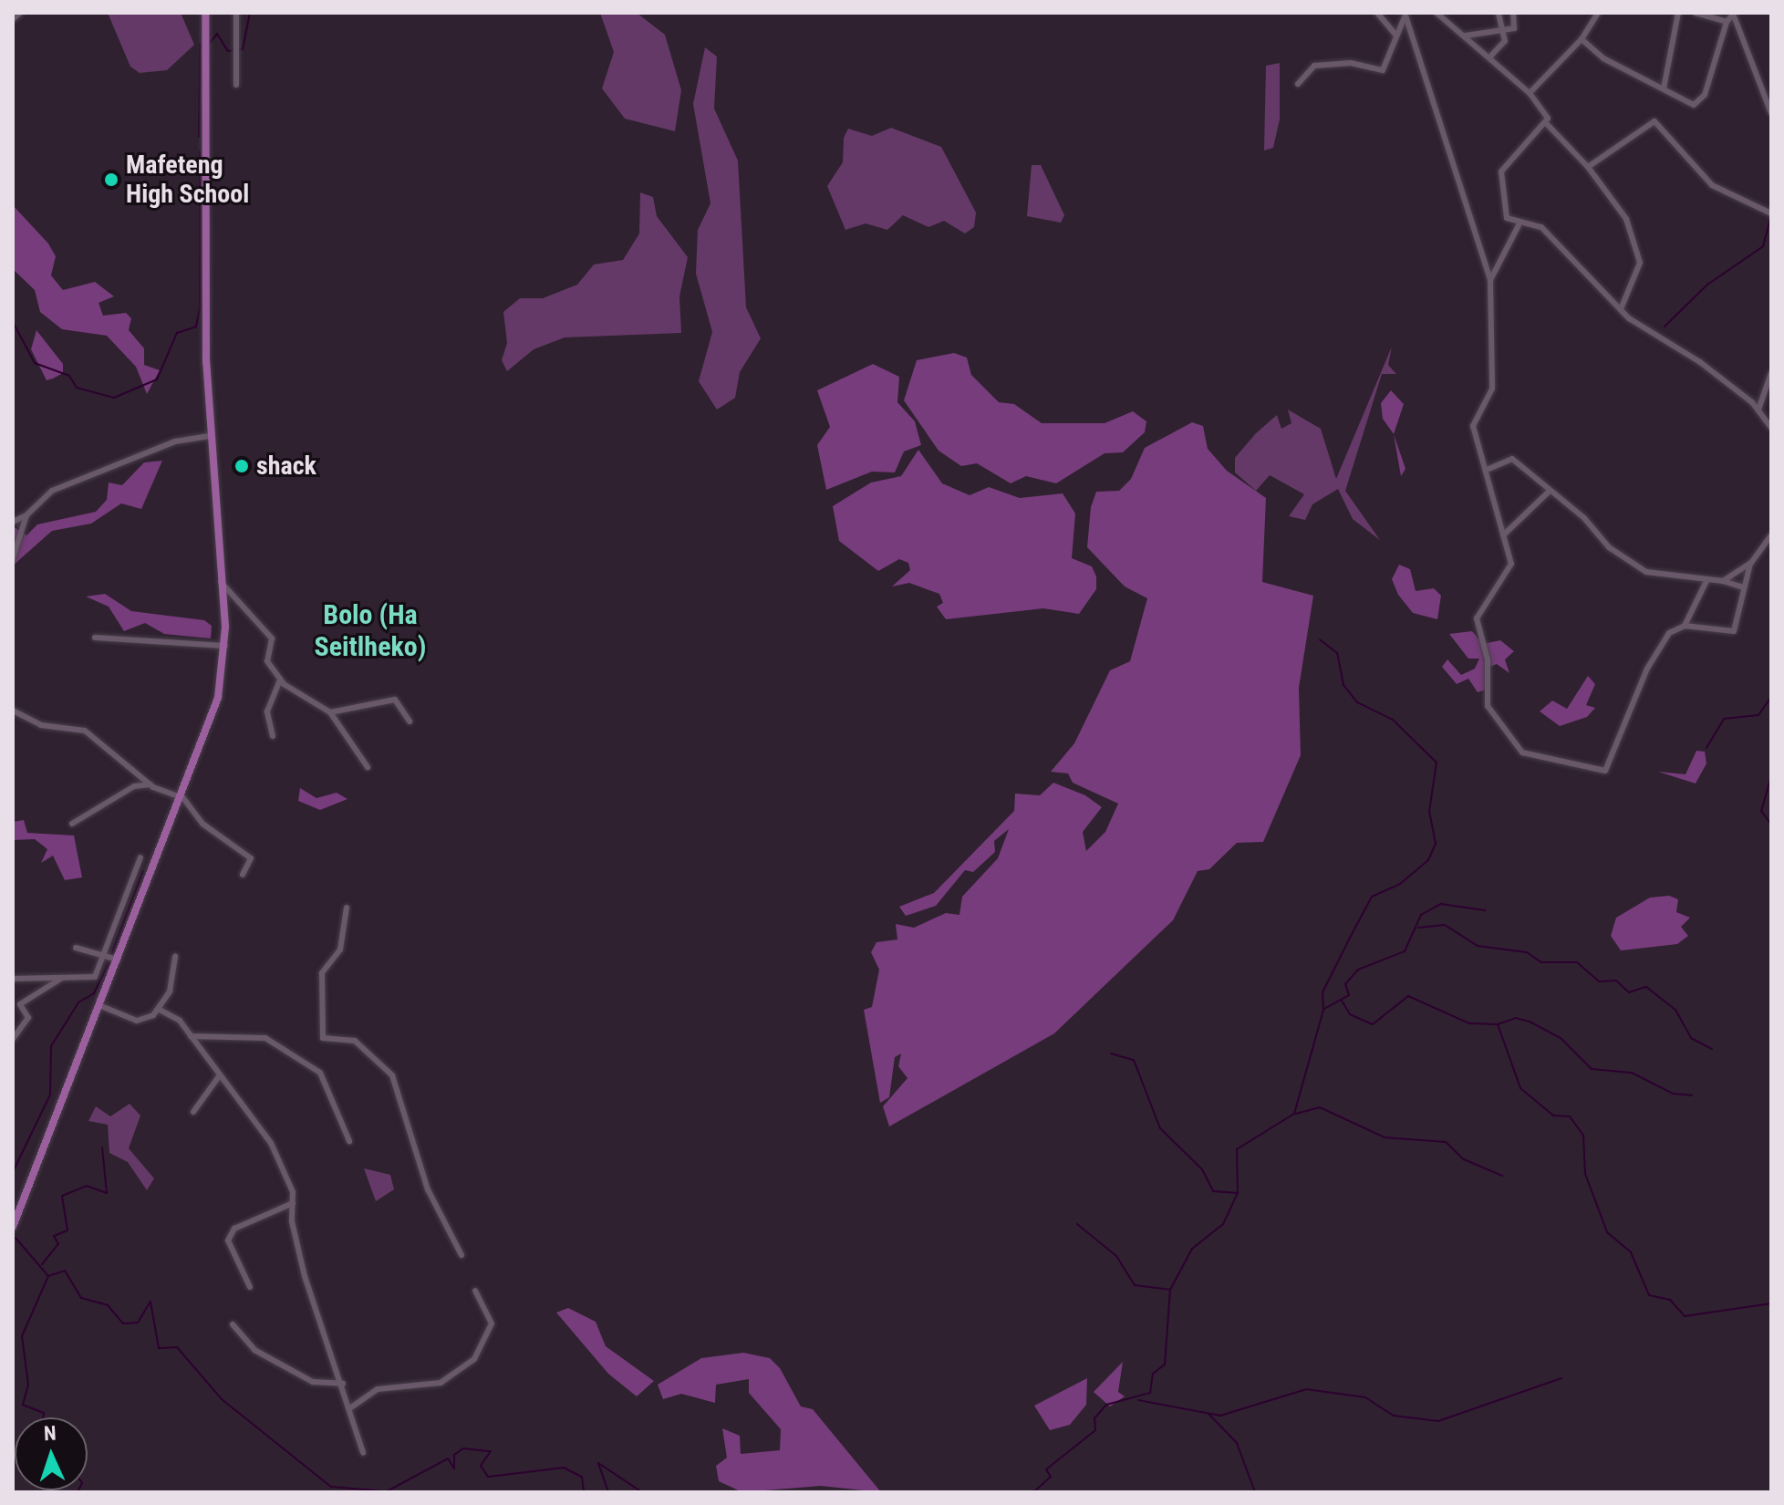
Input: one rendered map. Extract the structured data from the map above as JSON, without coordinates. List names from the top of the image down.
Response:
{
  "districts": ["Bolo (Ha Seitlheko)"],
  "places": ["Mafeteng High School", "shack"],
  "north": "top"
}
